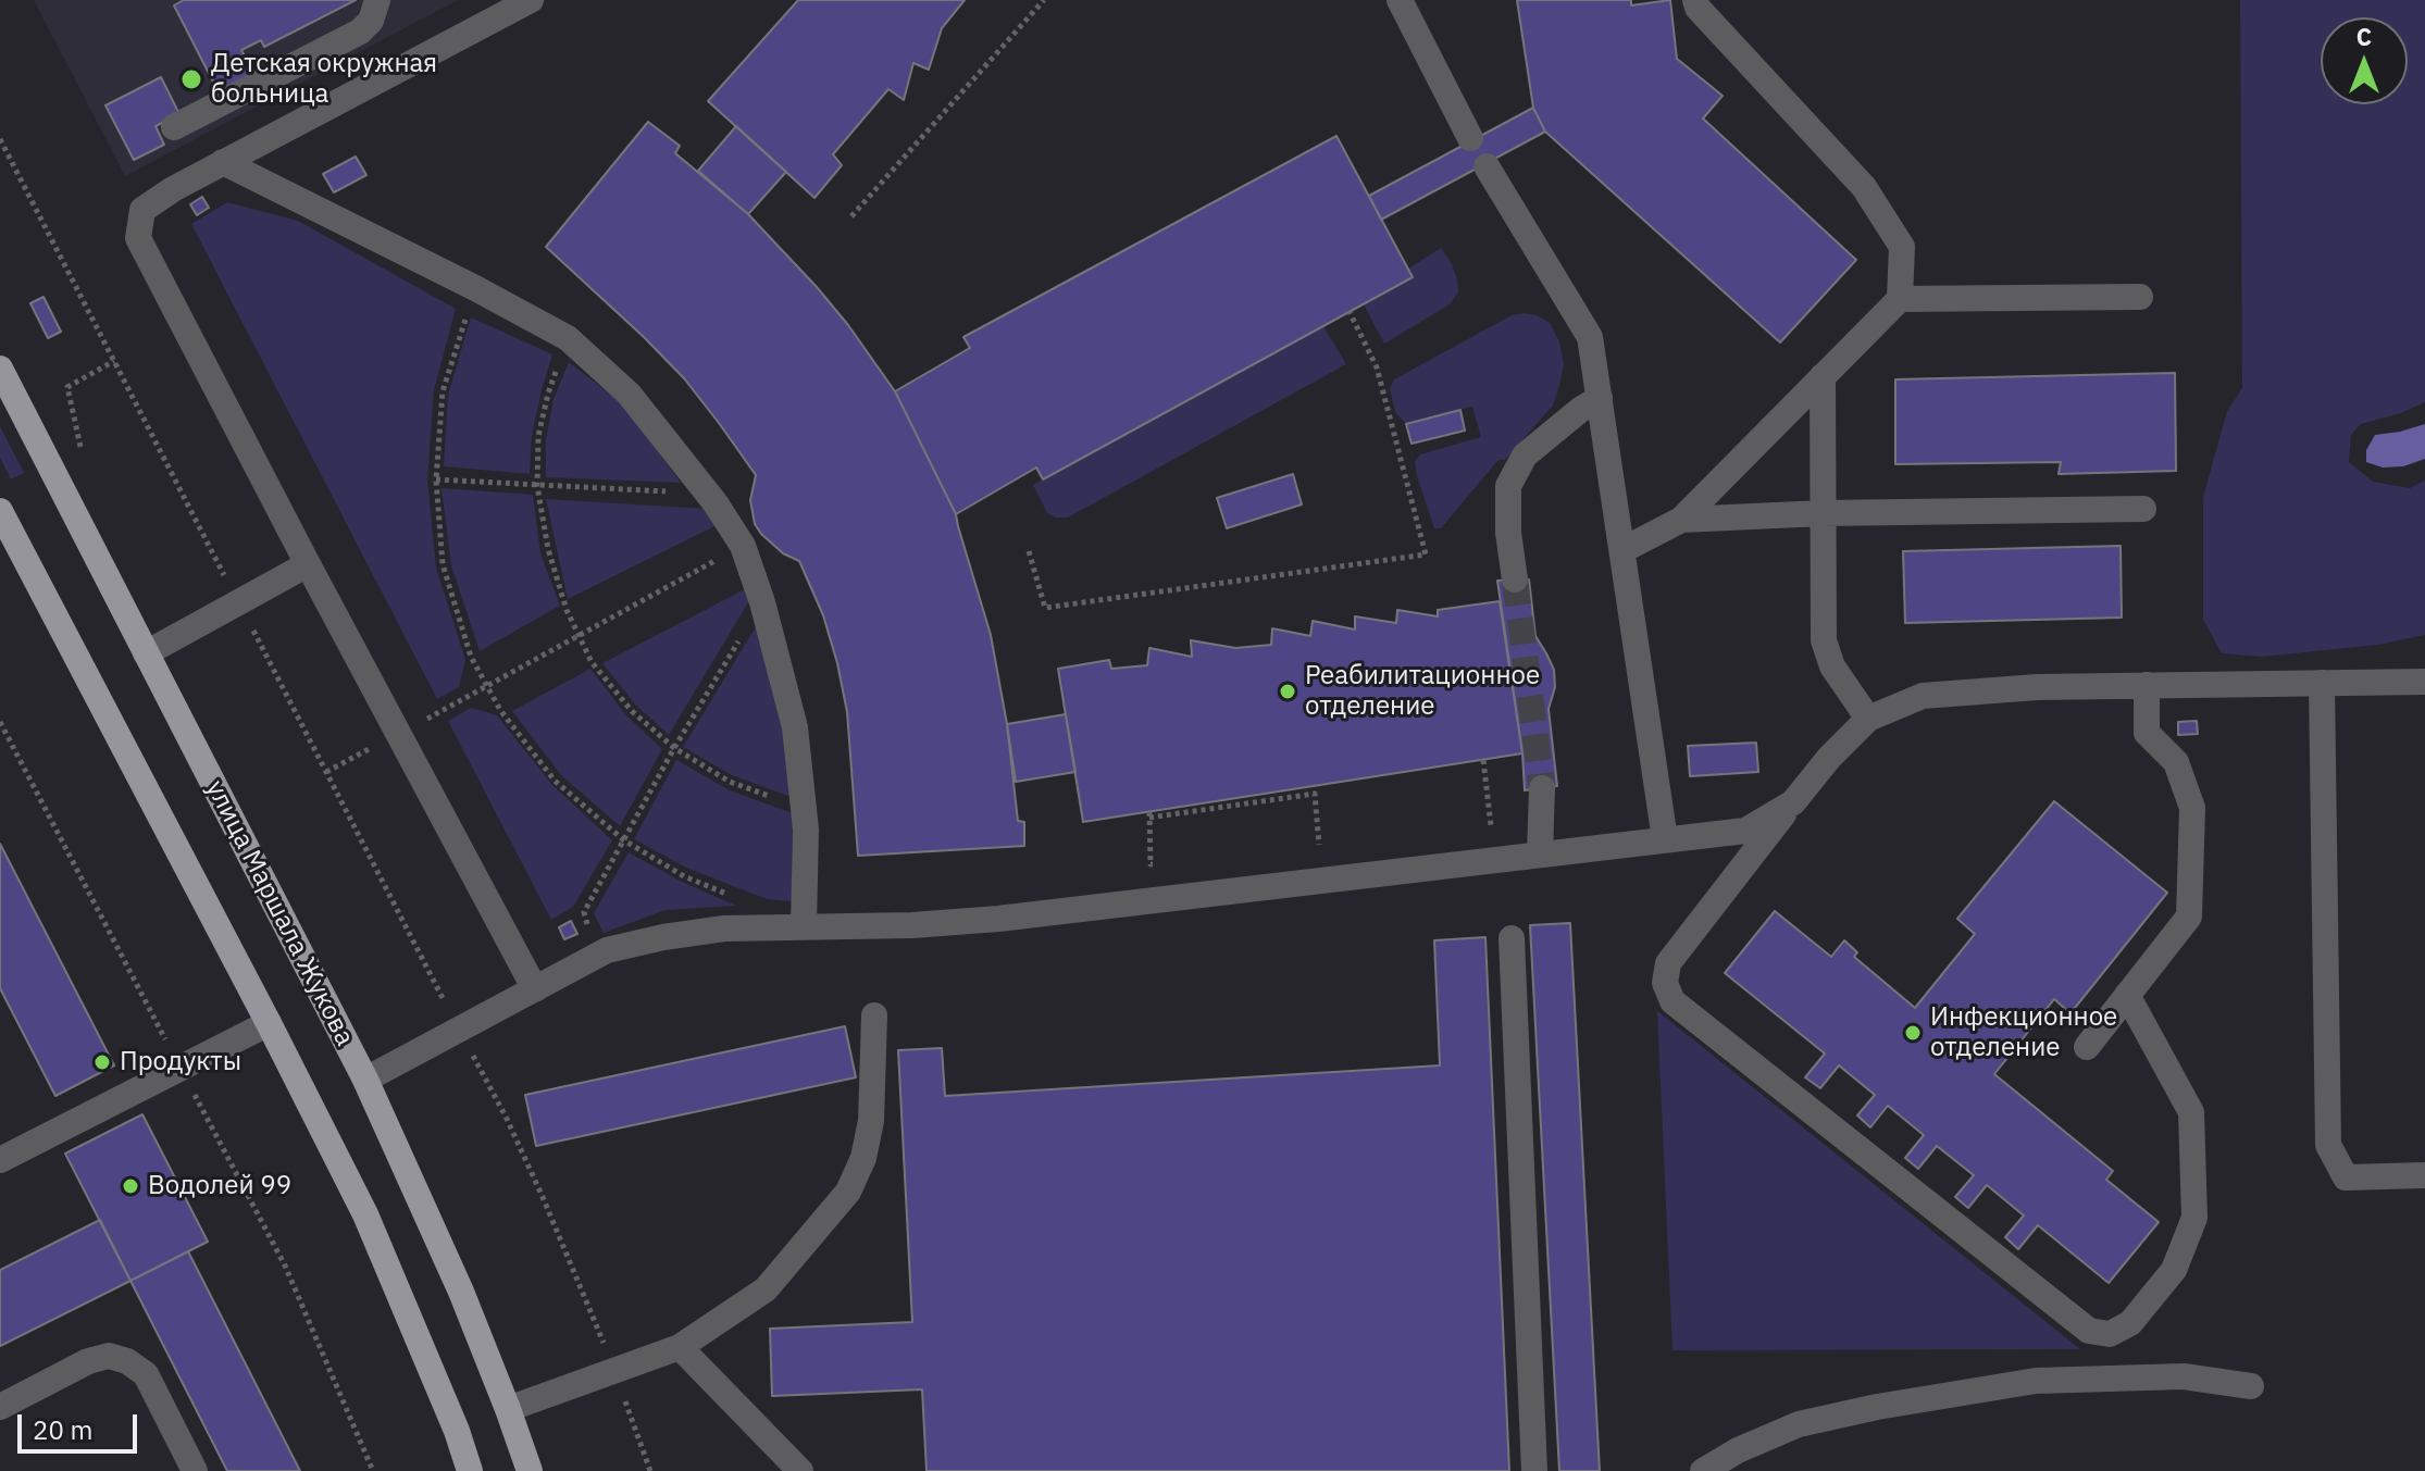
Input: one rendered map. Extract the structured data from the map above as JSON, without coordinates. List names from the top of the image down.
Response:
{
  "streets": {
    "main road": ["улица Маршала Жукова"]
  },
  "places": [
    "Детская окружная больница",
    "Реабилитационное отделение",
    "Инфекционное отделение",
    "Продукты",
    "Водолей 99"
  ],
  "scale_bar": "20 m",
  "north": "top"
}
